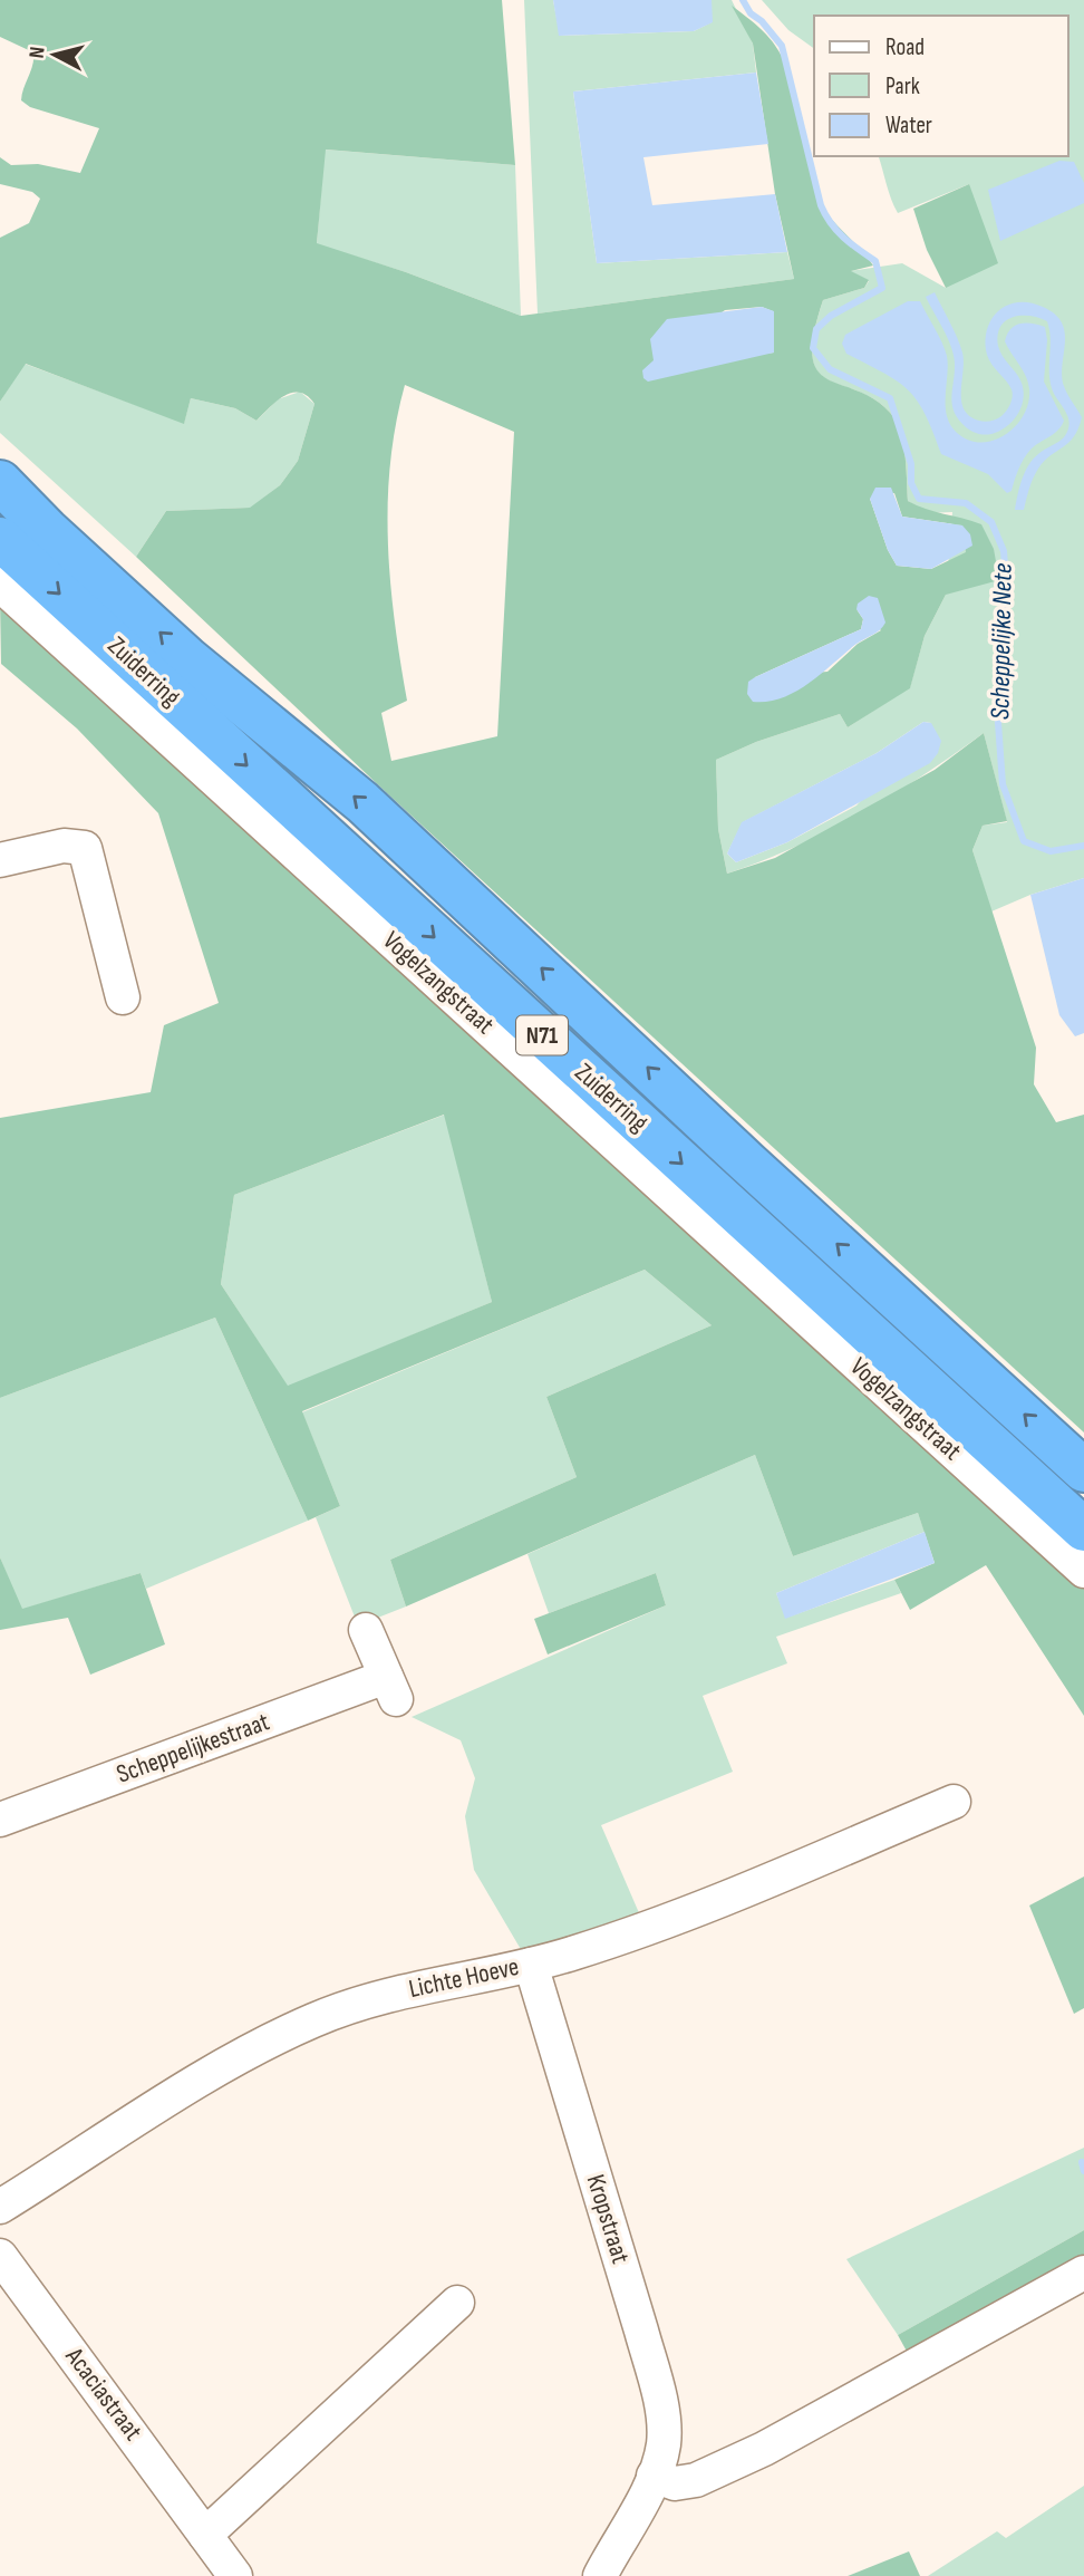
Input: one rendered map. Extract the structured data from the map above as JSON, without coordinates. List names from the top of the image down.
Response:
{
  "streets": {
    "highway": ["Zuiderring", "N71"],
    "street": [
      "Vogelzangstraat",
      "Scheppelijkestraat",
      "Lichte Hoeve",
      "Kropstraat",
      "Acaciastraat"
    ]
  },
  "crossings": [
    ["Lichte Hoeve", "Kropstraat"]
  ],
  "water": ["Scheppelijke Nete"],
  "legend": ["Road", "Park", "Water"],
  "north": "left"
}
